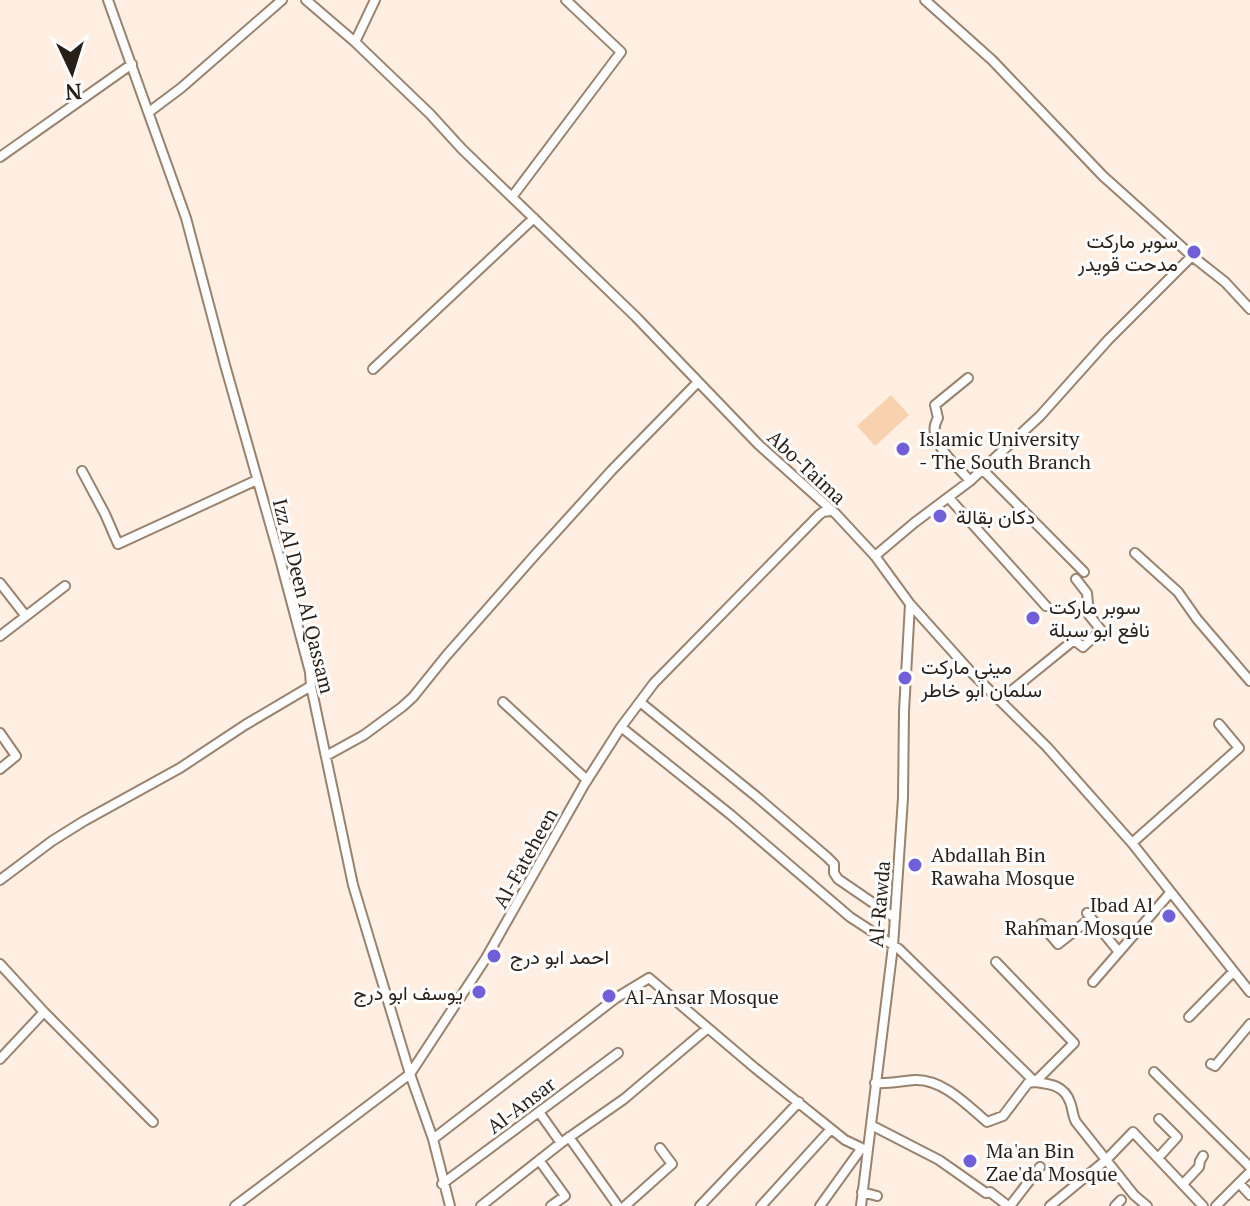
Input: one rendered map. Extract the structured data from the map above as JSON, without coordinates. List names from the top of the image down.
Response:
{
  "streets": {
    "street": [
      "Abo-Taima",
      "Izz Al Deen Al Qassam",
      "Al-Fateheen",
      "Al-Rawda",
      "Al-Ansar"
    ]
  },
  "crossings": [
    ["Abo-Taima", "Al-Fateheen"],
    ["Abo-Taima", "Al-Rawda"],
    ["Izz Al Deen Al Qassam", "Al-Fateheen"],
    ["Izz Al Deen Al Qassam", "Al-Ansar"]
  ],
  "places": [
    "سوبر ماركت مدحت قويدر",
    "Islamic University - The South Branch",
    "دكان بقالة",
    "سوبر ماركت نافع ابو سبلة",
    "ميني ماركت سلمان ابو خاطر",
    "Abdallah Bin Rawaha Mosque",
    "Ibad Al Rahman Mosque",
    "احمد ابو درج",
    "يوسف ابو درج",
    "Al-Ansar Mosque",
    "Ma'an Bin Zae'da Mosque"
  ],
  "north": "bottom"
}
